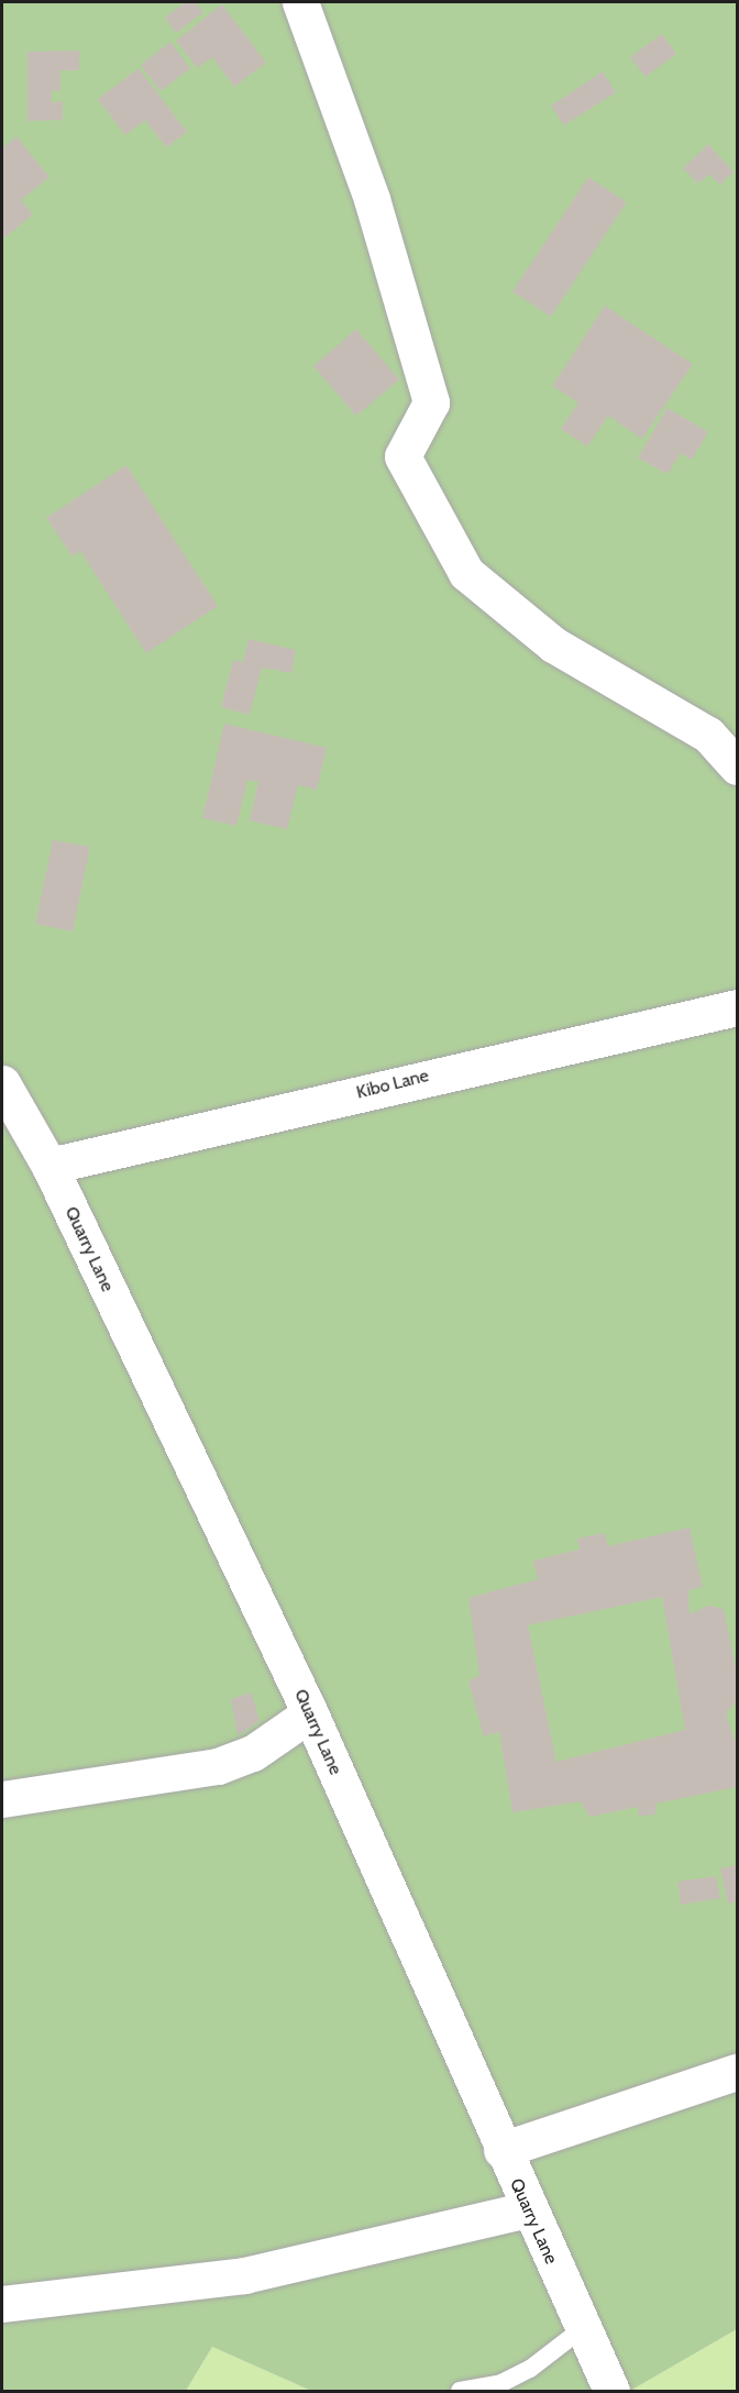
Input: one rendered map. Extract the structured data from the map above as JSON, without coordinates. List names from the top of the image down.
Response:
{
  "streets": {
    "street": ["Kibo Lane", "Quarry Lane"]
  },
  "crossings": [
    ["Kibo Lane", "Quarry Lane"]
  ]
}
